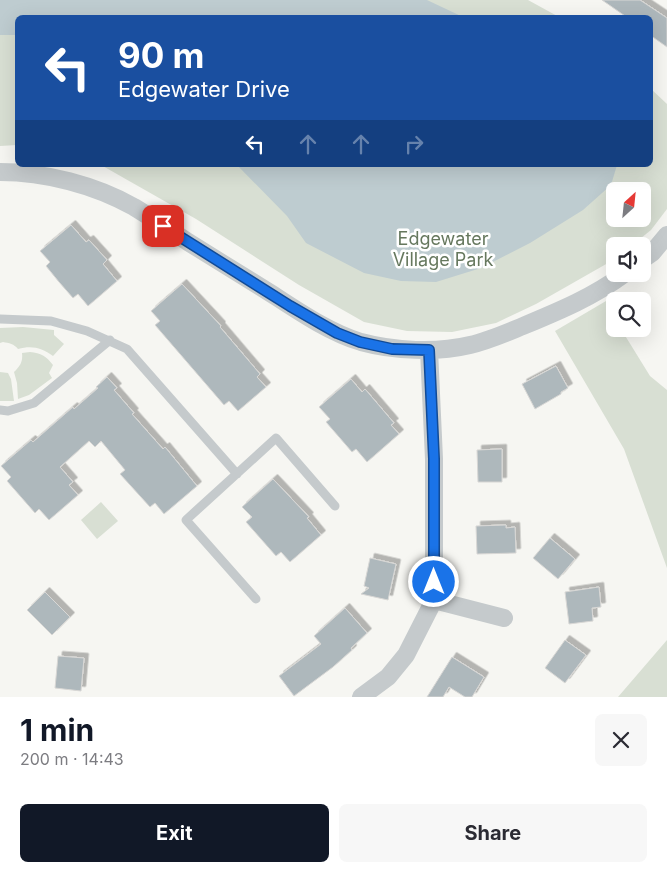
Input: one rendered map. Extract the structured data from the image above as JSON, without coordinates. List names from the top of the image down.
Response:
{
  "parks": ["Edgewater Village Park"],
  "north": "top right",
  "page": {
    "turn": ["90 m", "Edgewater Drive"],
    "heading": ["1 min", "200 m · 14:43"],
    "buttons": ["Exit", "Share"]
  }
}
